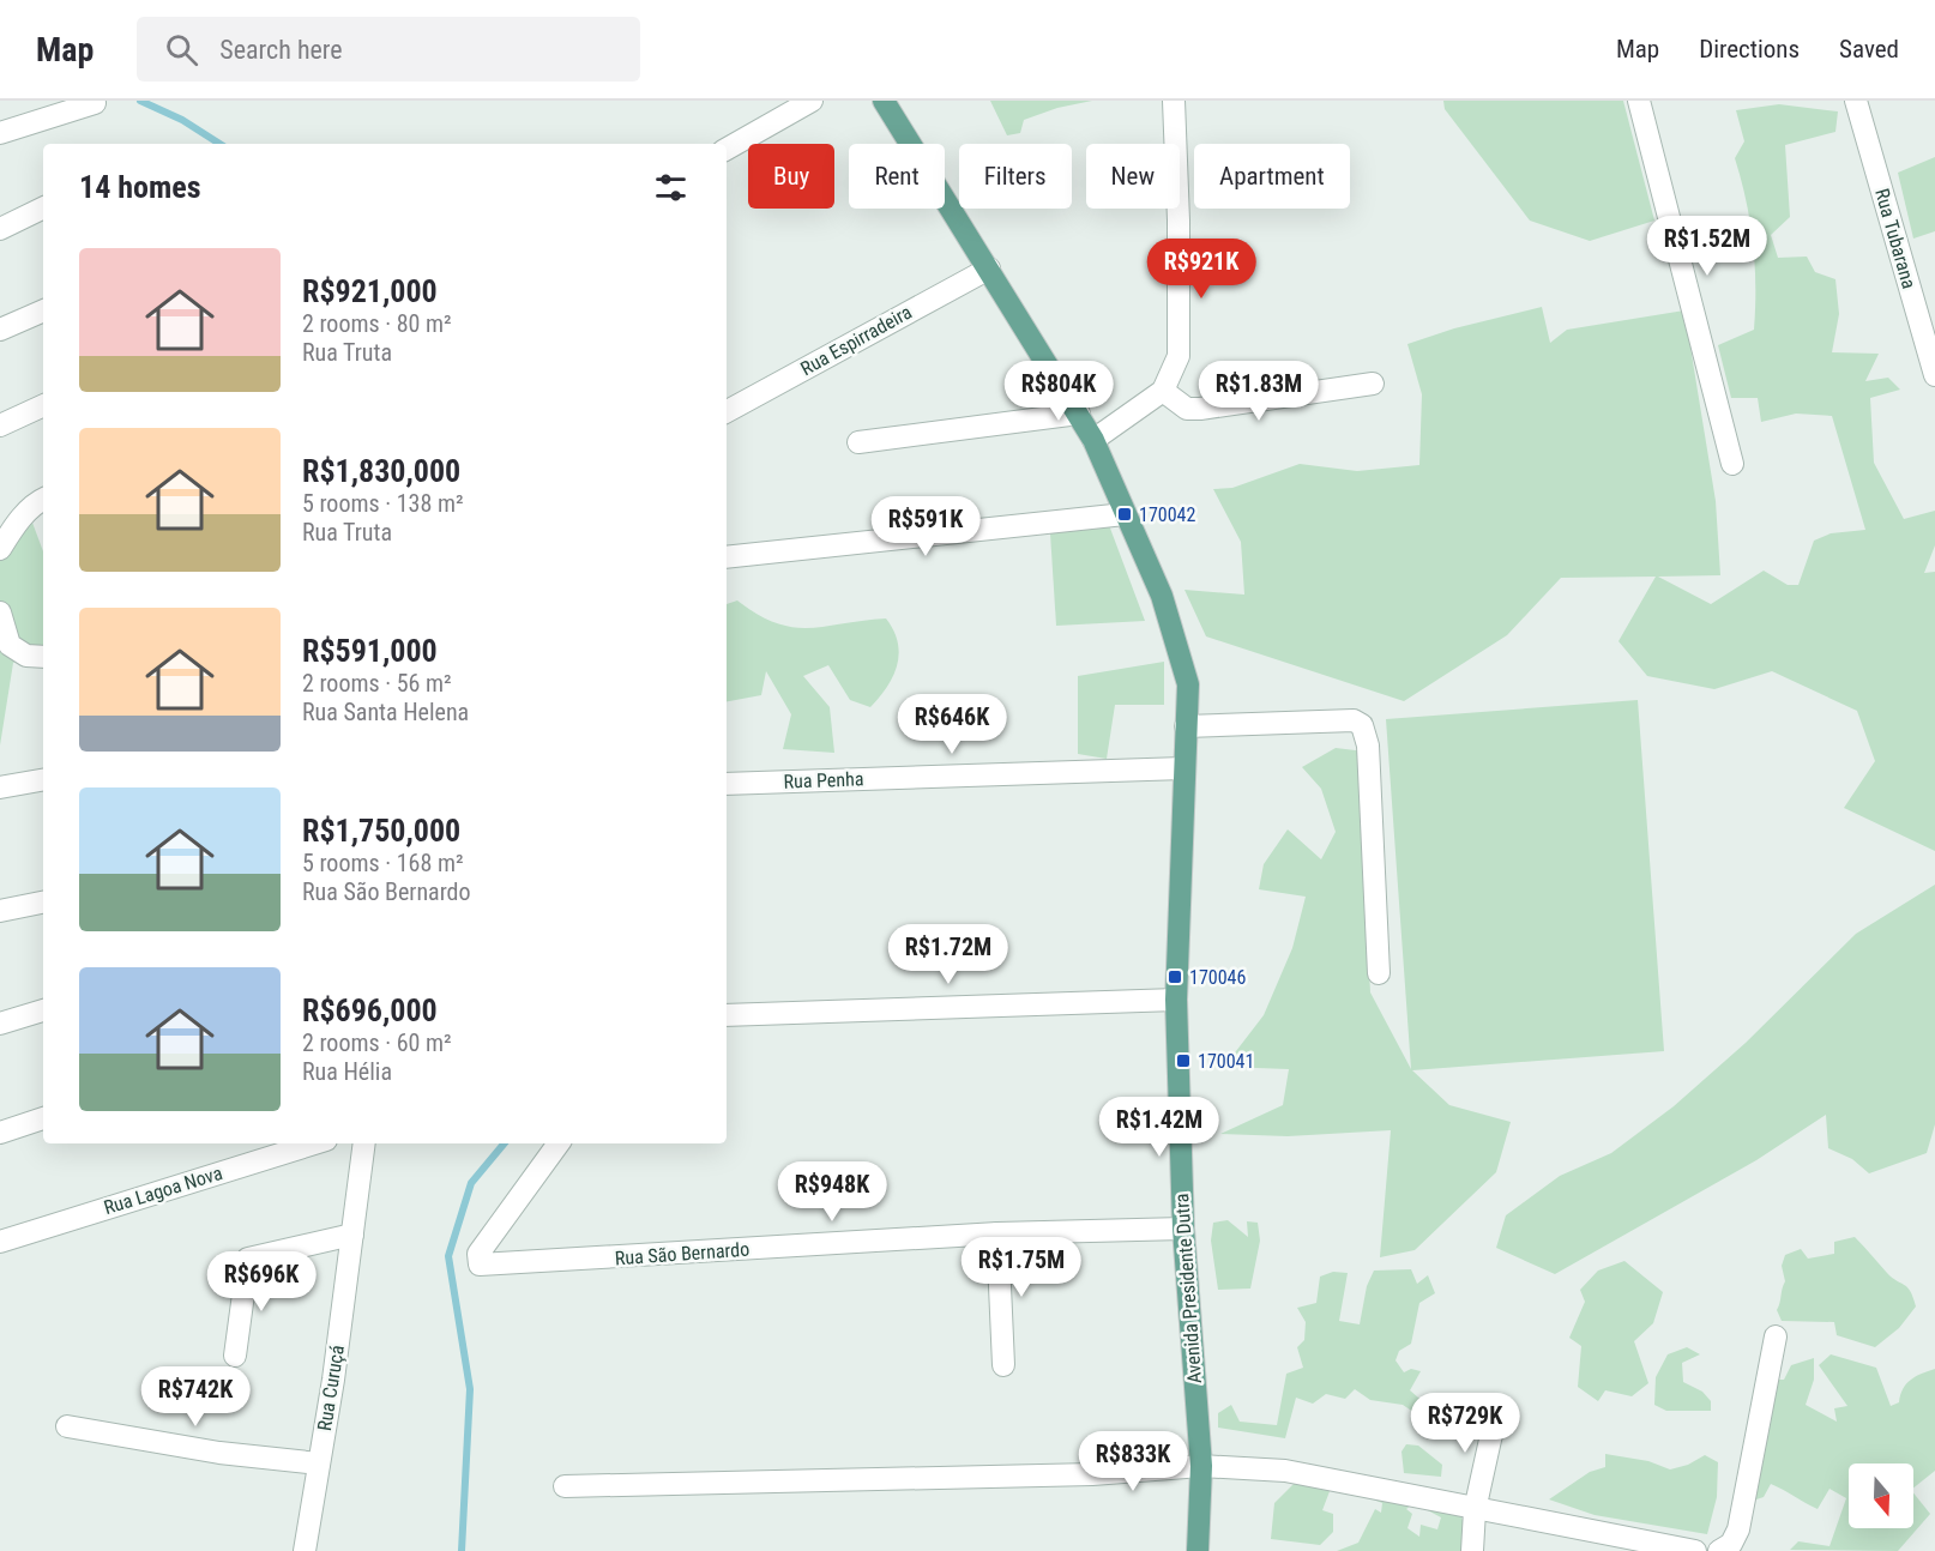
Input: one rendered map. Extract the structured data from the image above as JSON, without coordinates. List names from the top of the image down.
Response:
{
  "streets": {
    "main road": ["Avenida Presidente Dutra"],
    "street": [
      "Rua Tubarana",
      "Rua Espirradeira",
      "Rua Penha",
      "Rua Lagoa Nova",
      "Rua São Bernardo",
      "Rua Curuçá"
    ]
  },
  "crossings": [
    ["Rua Espirradeira", "Avenida Presidente Dutra"],
    ["Rua Penha", "Avenida Presidente Dutra"],
    ["Rua São Bernardo", "Avenida Presidente Dutra"]
  ],
  "places": {
    "transit": ["170042", "170046", "170041"]
  },
  "north": "bottom",
  "page": {
    "header": "Map",
    "search": "Search here",
    "nav": ["Map", "Directions", "Saved"],
    "chip": [
      "Buy",
      "Rent",
      "Filters",
      "New",
      "Apartment"
    ],
    "heading": "14 homes",
    "price": [
      "R$1.52M",
      "R$921K",
      "R$804K",
      "R$1.83M",
      "R$591K",
      "R$646K",
      "R$1.72M",
      "R$1.42M",
      "R$948K",
      "R$1.75M",
      "R$696K",
      "R$742K",
      "R$729K",
      "R$833K"
    ],
    "list": [
      {
        "name": "R$921,000",
        "note": "2 rooms · 80 m² · Rua Truta"
      },
      {
        "name": "R$1,830,000",
        "note": "5 rooms · 138 m² · Rua Truta"
      },
      {
        "name": "R$591,000",
        "note": "2 rooms · 56 m² · Rua Santa Helena"
      },
      {
        "name": "R$1,750,000",
        "note": "5 rooms · 168 m² · Rua São Bernardo"
      },
      {
        "name": "R$696,000",
        "note": "2 rooms · 60 m² · Rua Hélia"
      }
    ]
  }
}
